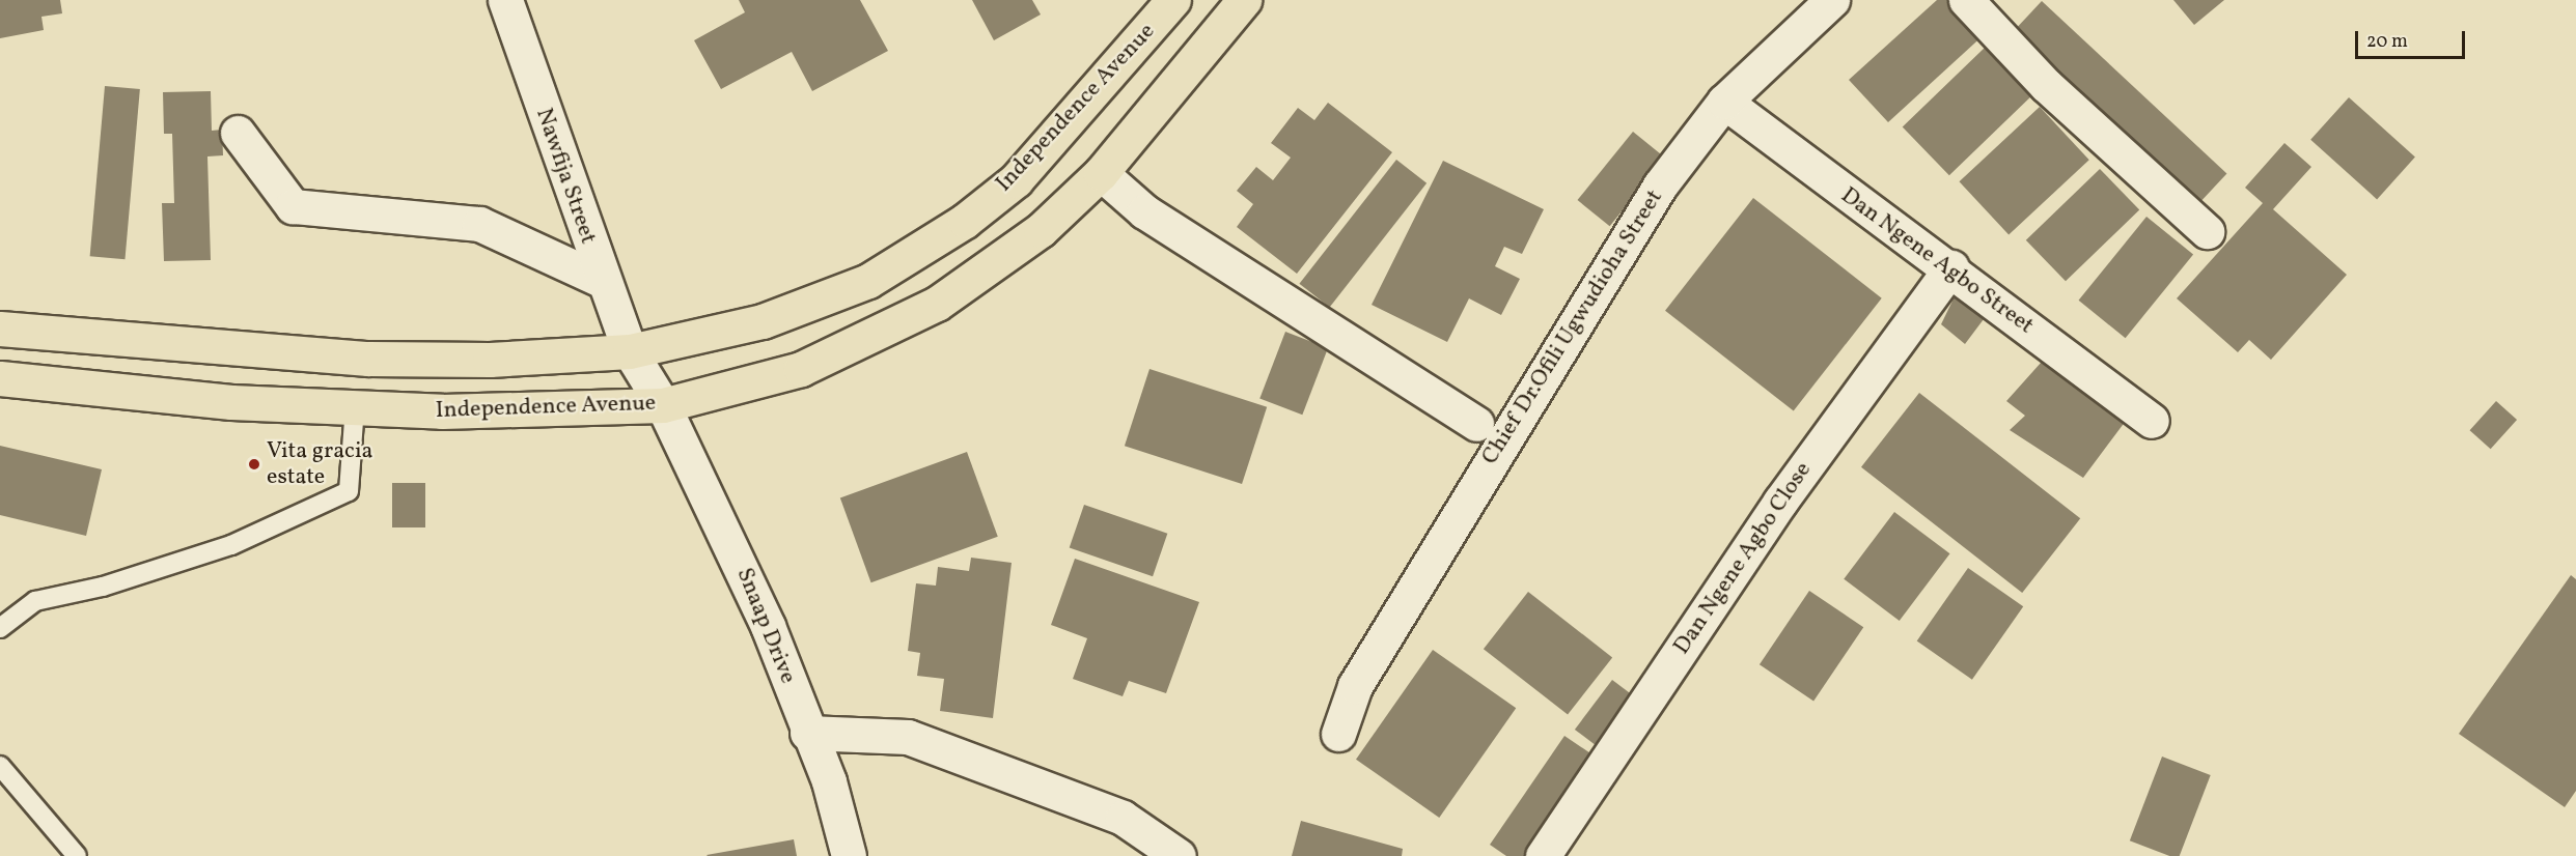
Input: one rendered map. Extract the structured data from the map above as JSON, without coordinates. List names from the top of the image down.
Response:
{
  "streets": {
    "main road": ["Independence Avenue"],
    "street": [
      "Nawfija Street",
      "Dan Ngene Agbo Street",
      "Chief Dr.Ofili Ugwudioha Street",
      "Dan Ngene Agbo Close",
      "Snaap Drive"
    ]
  },
  "crossings": [
    ["Independence Avenue", "Nawfija Street"],
    ["Independence Avenue", "Snaap Drive"],
    ["Nawfija Street", "Snaap Drive"],
    ["Dan Ngene Agbo Street", "Chief Dr.Ofili Ugwudioha Street"],
    ["Dan Ngene Agbo Street", "Dan Ngene Agbo Close"]
  ],
  "places": ["Vita gracia estate"],
  "scale_bar": "20 m"
}
